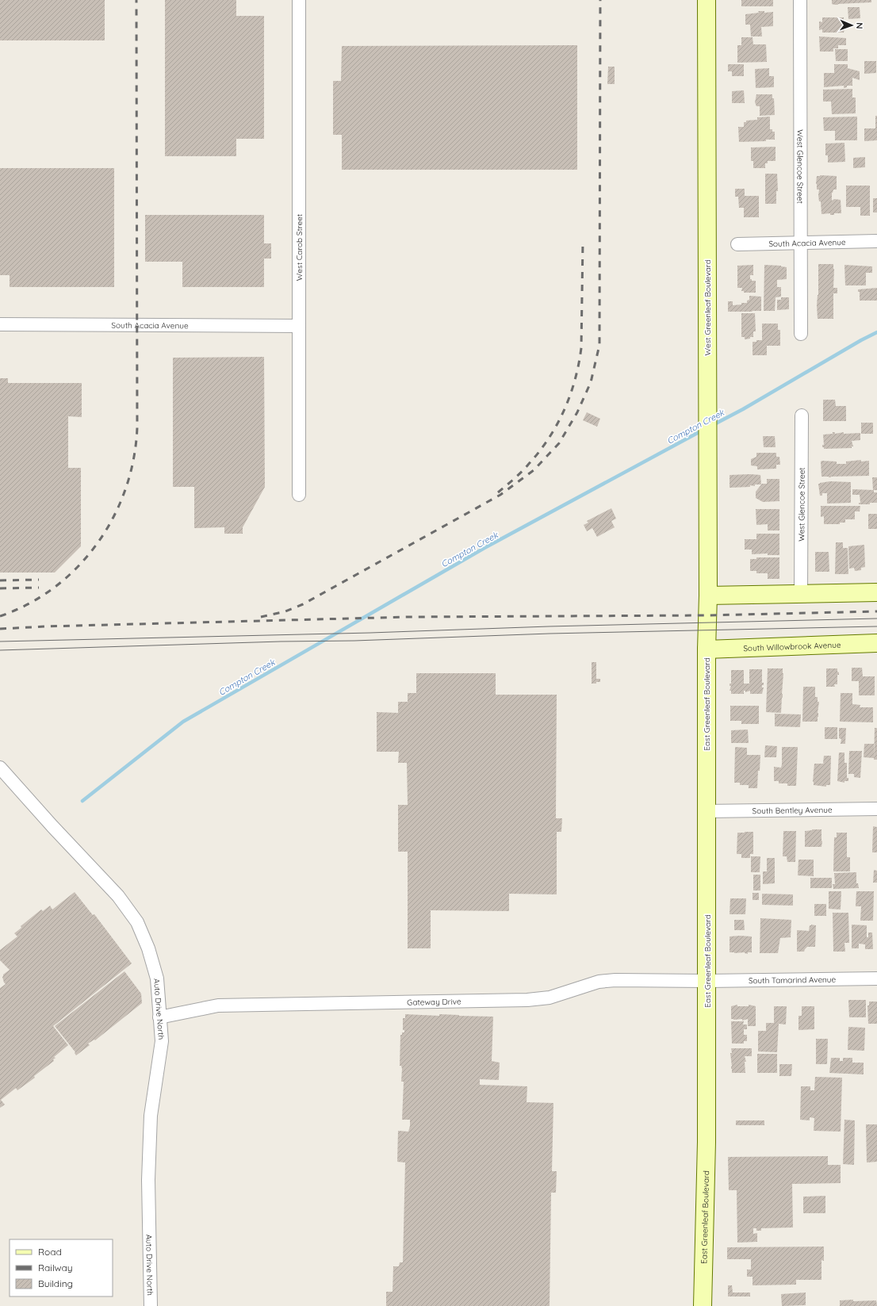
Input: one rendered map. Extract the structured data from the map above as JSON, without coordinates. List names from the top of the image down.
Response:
{
  "streets": {
    "street": [
      "West Glencoe Street",
      "South Acacia Avenue",
      "West Carob Street",
      "West Greenleaf Boulevard",
      "South Willowbrook Avenue",
      "East Greenleaf Boulevard",
      "South Bentley Avenue",
      "South Tamarind Avenue",
      "Gateway Drive",
      "Auto Drive North"
    ]
  },
  "crossings": [
    ["West Glencoe Street", "South Acacia Avenue"],
    ["South Acacia Avenue", "West Carob Street"],
    ["West Greenleaf Boulevard", "East Greenleaf Boulevard"],
    ["South Willowbrook Avenue", "East Greenleaf Boulevard"],
    ["East Greenleaf Boulevard", "South Bentley Avenue"],
    ["East Greenleaf Boulevard", "South Tamarind Avenue"],
    ["East Greenleaf Boulevard", "Gateway Drive"],
    ["South Tamarind Avenue", "Gateway Drive"],
    ["Gateway Drive", "Auto Drive North"]
  ],
  "water": ["Compton Creek"],
  "legend": ["Road", "Railway", "Building"],
  "north": "right"
}
